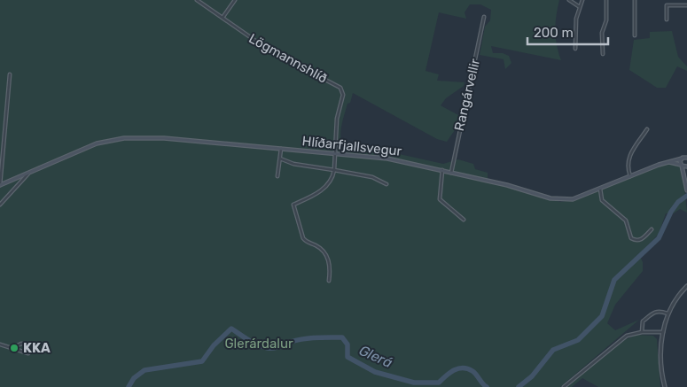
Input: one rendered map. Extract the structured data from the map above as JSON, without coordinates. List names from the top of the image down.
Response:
{
  "streets": {
    "main road": ["Hlíðarfjallsvegur"],
    "street": ["Lögmannshlíð", "Rangárvellir"]
  },
  "crossings": [
    ["Lögmannshlíð", "Hlíðarfjallsvegur"],
    ["Rangárvellir", "Hlíðarfjallsvegur"]
  ],
  "water": ["Glerá"],
  "parks": ["Glerárdalur"],
  "places": ["KKA"],
  "scale_bar": "200 m"
}
